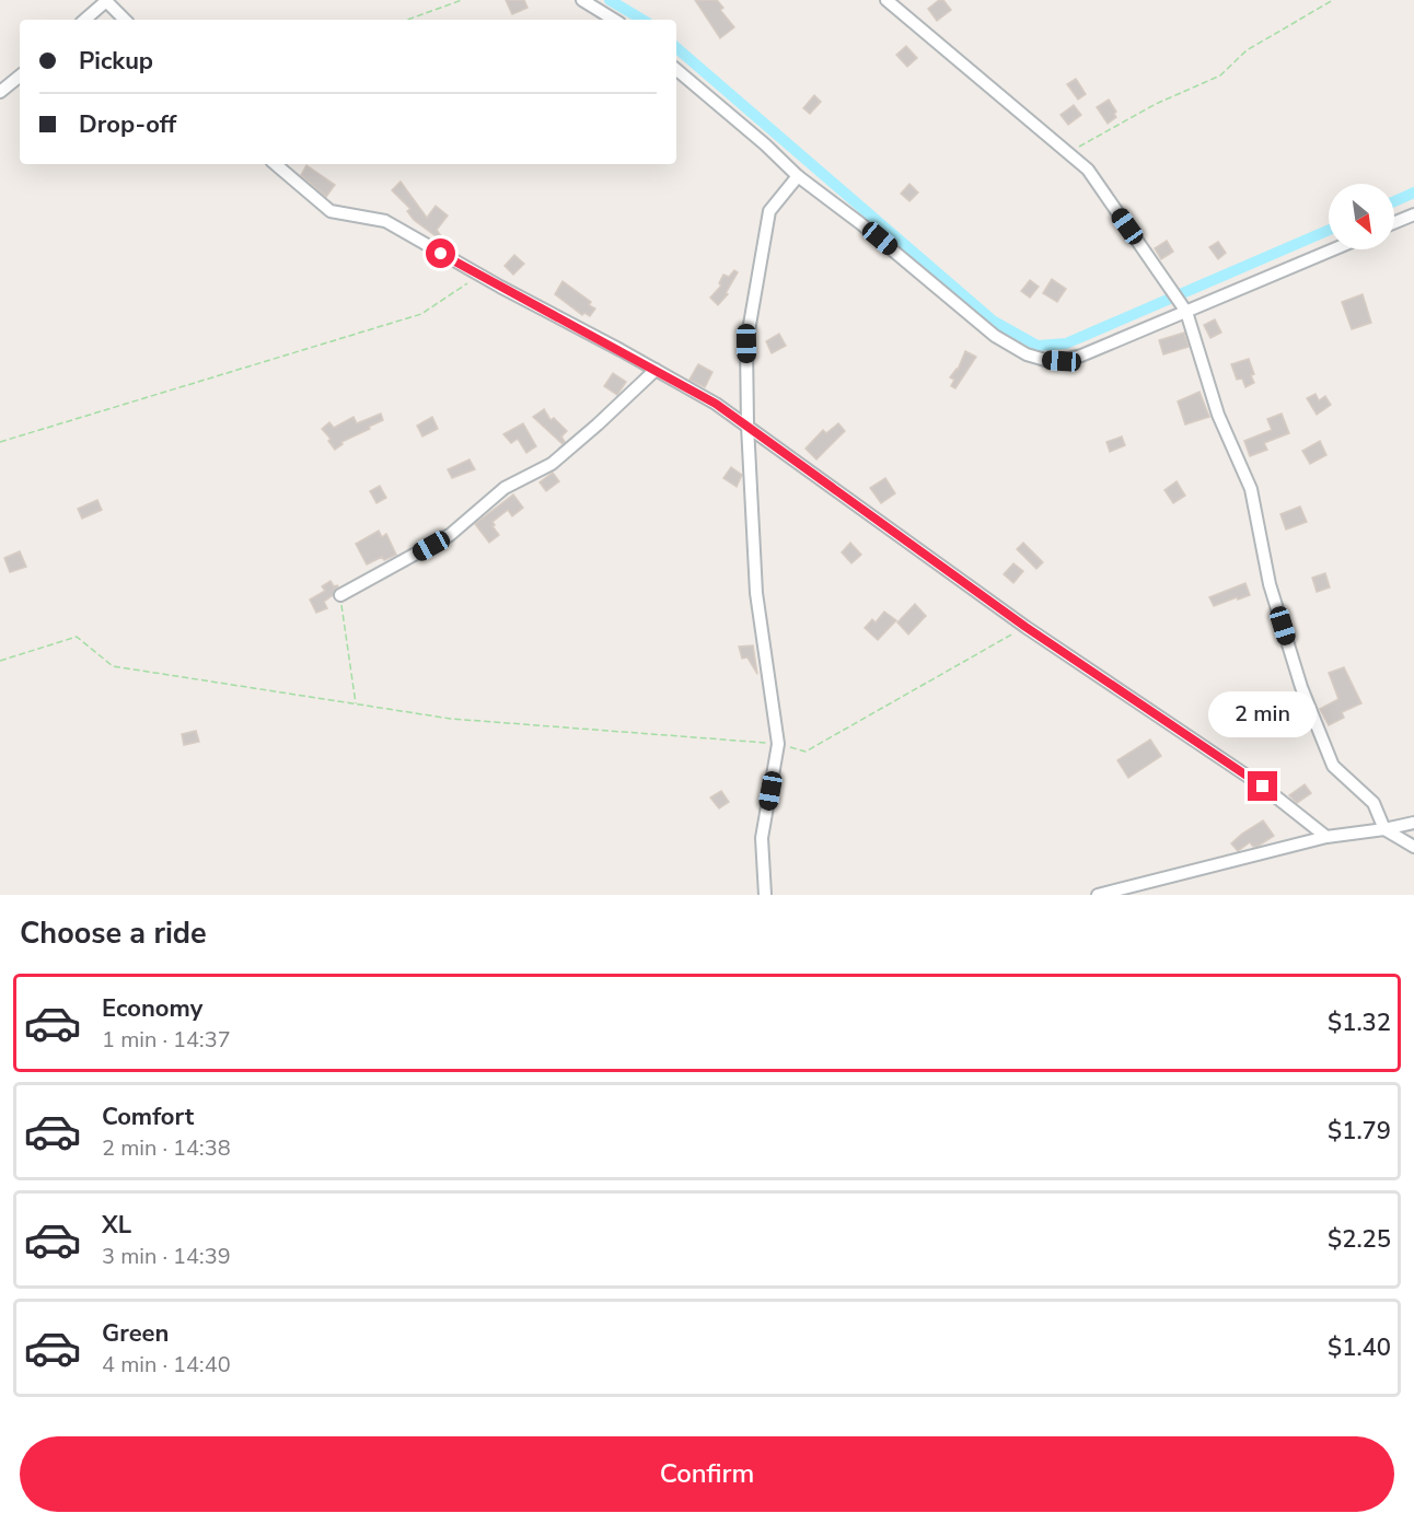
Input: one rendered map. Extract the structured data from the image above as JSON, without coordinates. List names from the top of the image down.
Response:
{
  "north": "bottom right",
  "page": {
    "banner": ["Pickup", "Drop-off"],
    "bubble": "2 min",
    "heading": "Choose a ride",
    "list": [
      {
        "name": "Economy",
        "note": "1 min · 14:37",
        "value": "$1.32"
      },
      {
        "name": "Comfort",
        "note": "2 min · 14:38",
        "value": "$1.79"
      },
      {
        "name": "XL",
        "note": "3 min · 14:39",
        "value": "$2.25"
      },
      {
        "name": "Green",
        "note": "4 min · 14:40",
        "value": "$1.40"
      }
    ],
    "buttons": "Confirm"
  }
}
